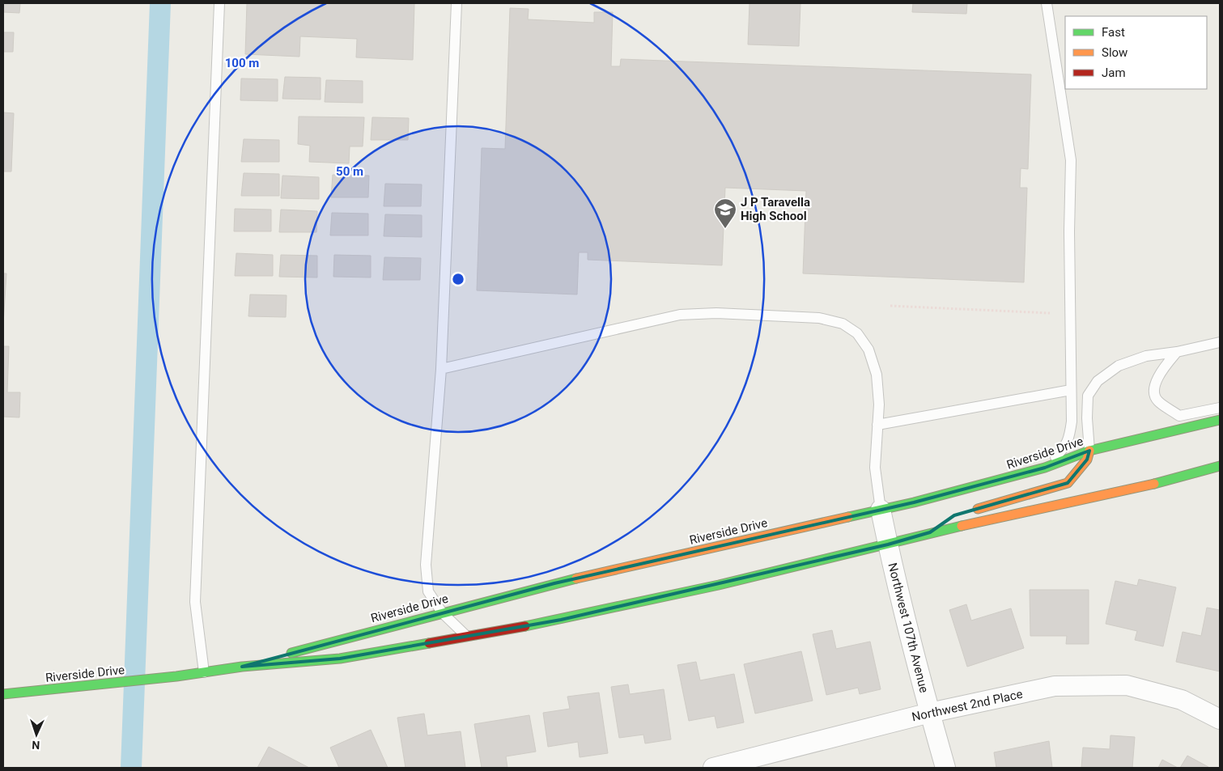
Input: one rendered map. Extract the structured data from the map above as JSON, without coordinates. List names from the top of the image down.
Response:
{
  "streets": {
    "street": ["Riverside Drive", "Northwest 107th Avenue", "Northwest 2nd Place"]
  },
  "crossings": [
    ["Riverside Drive", "Northwest 107th Avenue"],
    ["Northwest 107th Avenue", "Northwest 2nd Place"]
  ],
  "places": {
    "school or university": ["J P Taravella High School"]
  },
  "legend": ["Fast", "Slow", "Jam"],
  "north": "bottom",
  "rings": ["100 m", "50 m"]
}
